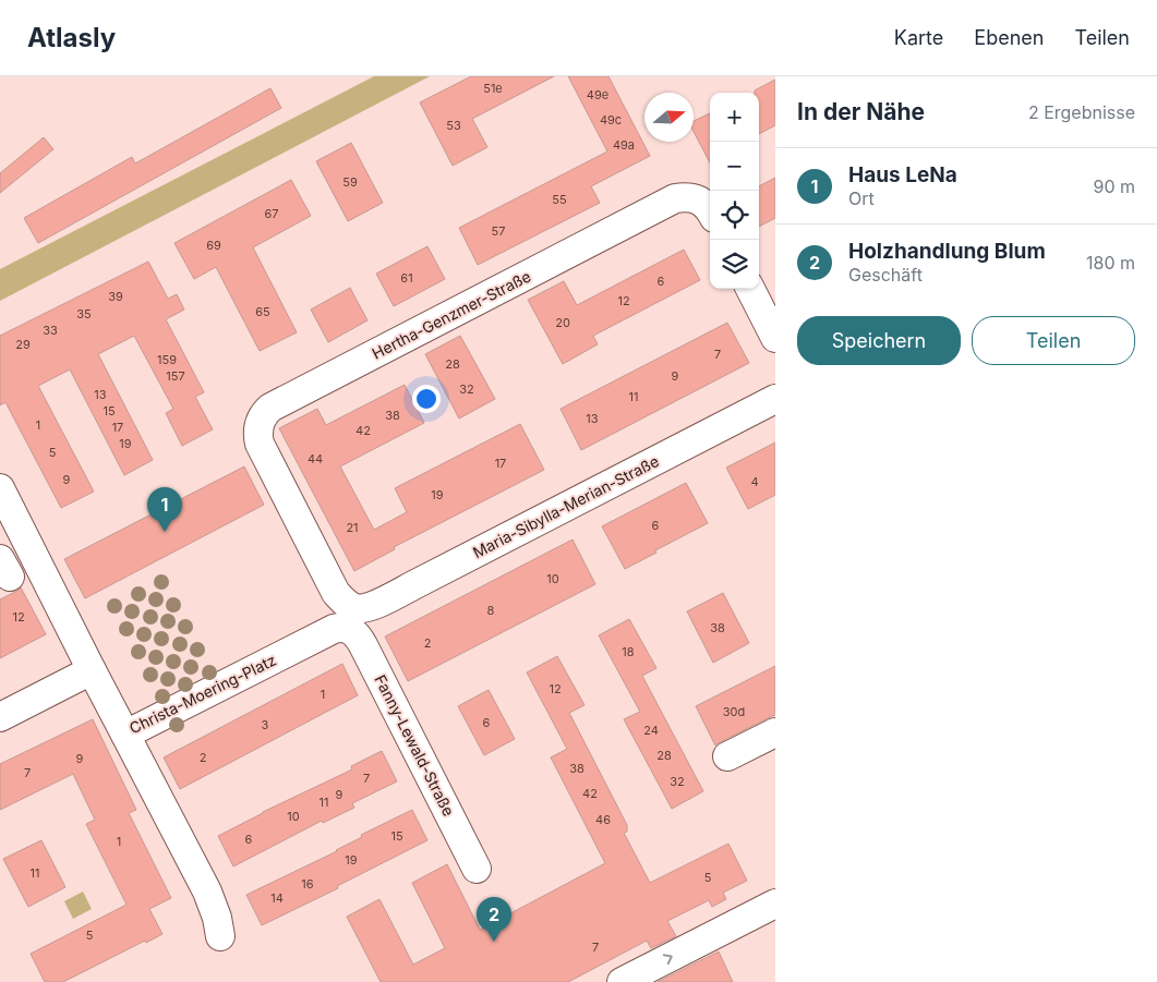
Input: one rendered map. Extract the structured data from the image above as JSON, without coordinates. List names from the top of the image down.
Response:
{
  "streets": {
    "street": [
      "Hertha-Genzmer-Straße",
      "Maria-Sibylla-Merian-Straße",
      "Christa-Moering-Platz",
      "Fanny-Lewald-Straße"
    ]
  },
  "crossings": [
    ["Hertha-Genzmer-Straße", "Maria-Sibylla-Merian-Straße"],
    ["Hertha-Genzmer-Straße", "Christa-Moering-Platz"],
    ["Hertha-Genzmer-Straße", "Fanny-Lewald-Straße"],
    ["Maria-Sibylla-Merian-Straße", "Christa-Moering-Platz"],
    ["Maria-Sibylla-Merian-Straße", "Fanny-Lewald-Straße"],
    ["Christa-Moering-Platz", "Fanny-Lewald-Straße"]
  ],
  "house_numbers": [
    "51e",
    "49e",
    "49c",
    "53",
    "49a",
    "59",
    "55",
    "67",
    "57",
    "69",
    "61",
    "6",
    "39",
    "12",
    "65",
    "35",
    "20",
    "33",
    "29",
    "7",
    "159",
    "28",
    "157",
    "9",
    "32",
    "13",
    "11",
    "15",
    "38",
    "13",
    "1",
    "17",
    "42",
    "19",
    "5",
    "44",
    "17",
    "9",
    "4",
    "19",
    "6",
    "21",
    "10",
    "8",
    "12",
    "38",
    "2",
    "18",
    "12",
    "1",
    "30d",
    "6",
    "3",
    "24",
    "28",
    "2",
    "9",
    "38",
    "7",
    "7",
    "32",
    "42",
    "9",
    "11",
    "10",
    "46",
    "15",
    "6",
    "1",
    "19",
    "11",
    "5",
    "16",
    "14",
    "5",
    "7"
  ],
  "north": "right",
  "page": {
    "header": "Atlasly",
    "nav": ["Karte", "Ebenen", "Teilen"],
    "heading": ["In der Nähe", "2 Ergebnisse"],
    "map_buttons": ["+", "−"],
    "list": [
      {
        "mark": "1",
        "name": "Haus LeNa",
        "note": "Ort",
        "value": "90 m"
      },
      {
        "mark": "2",
        "name": "Holzhandlung Blum",
        "note": "Geschäft",
        "value": "180 m"
      }
    ],
    "buttons": ["Speichern", "Teilen"],
    "pins": ["1", "2"]
  }
}
